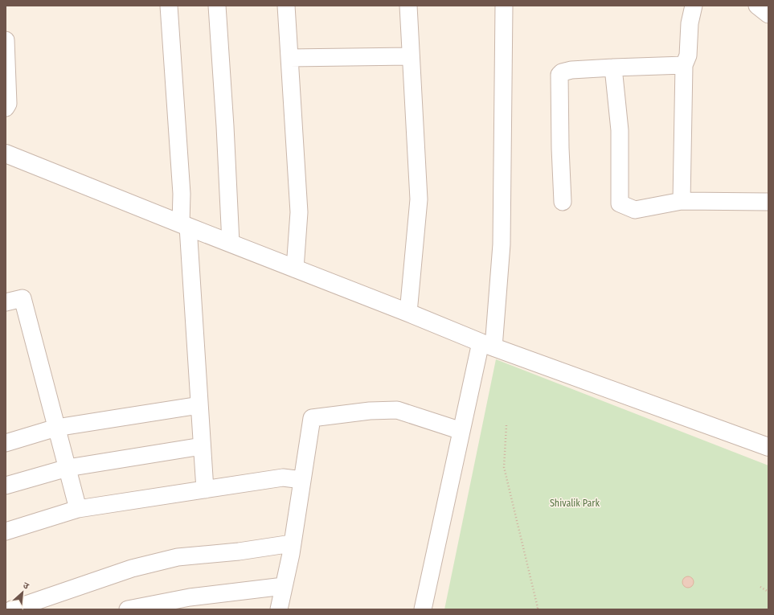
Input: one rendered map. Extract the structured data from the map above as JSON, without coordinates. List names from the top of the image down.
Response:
{
  "parks": ["Shivalik Park"],
  "north": "top right"
}
